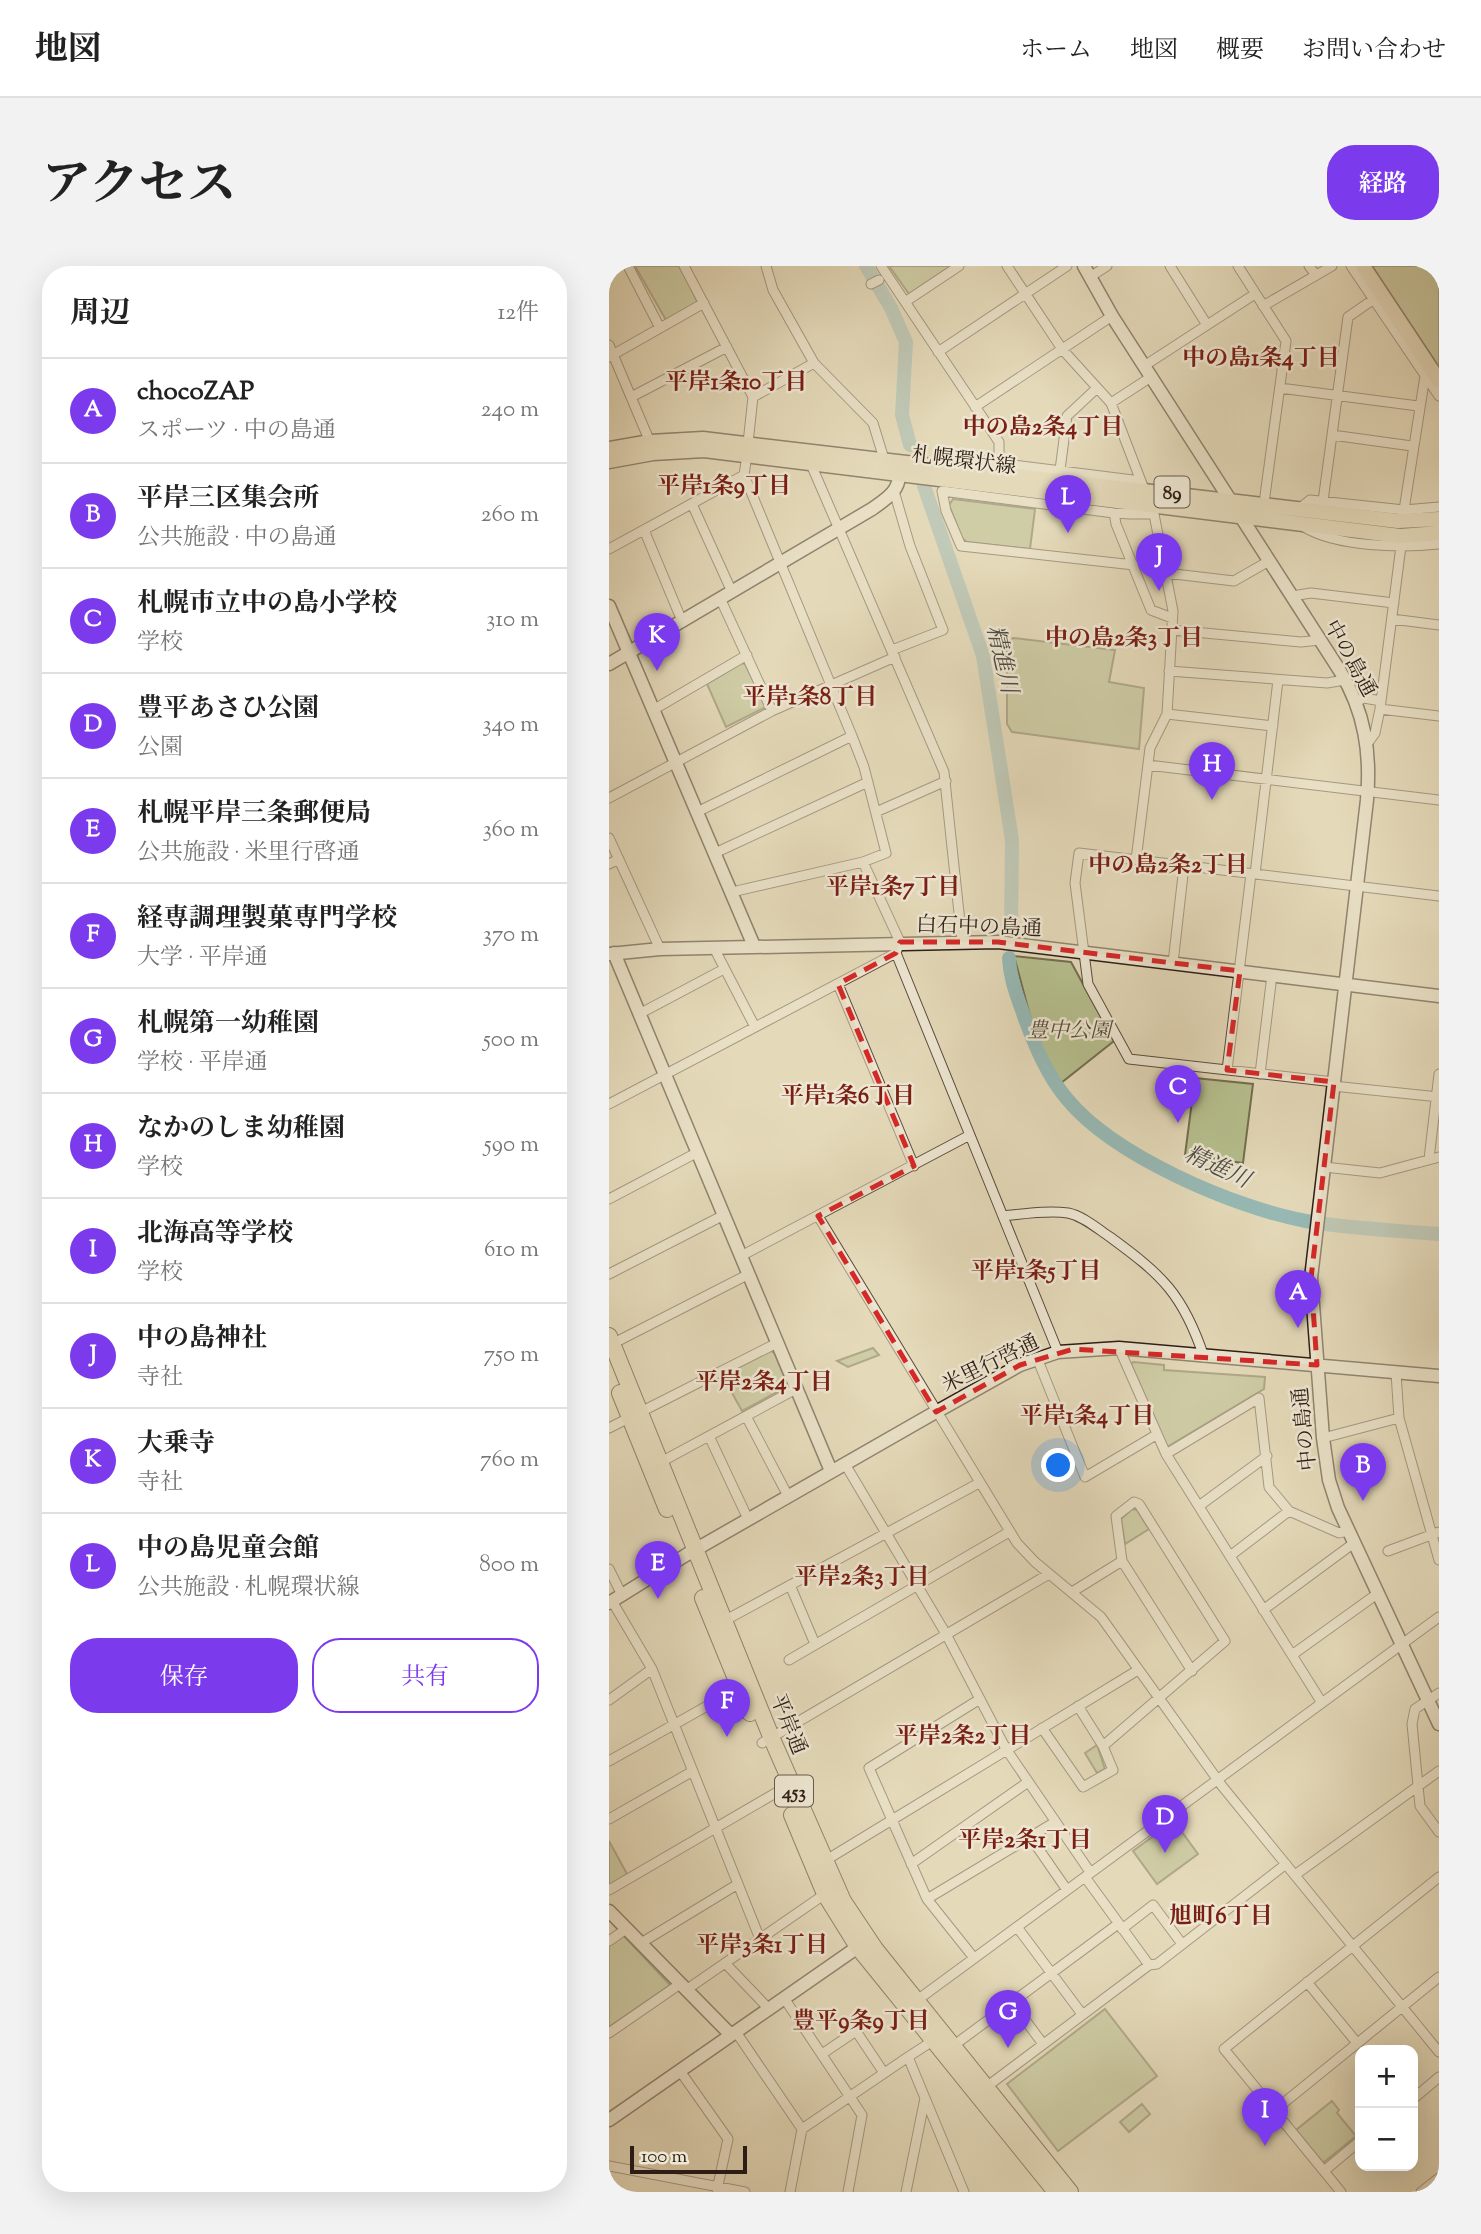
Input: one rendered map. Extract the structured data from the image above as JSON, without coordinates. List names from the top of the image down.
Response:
{
  "streets": {
    "highway": ["平岸通", "453"],
    "main road": ["札幌環状線", "89"],
    "street": ["中の島通", "白石中の島通", "米里行啓通"]
  },
  "crossings": [
    ["札幌環状線", "中の島通"],
    ["中の島通", "白石中の島通"],
    ["中の島通", "米里行啓通"],
    ["米里行啓通", "平岸通"]
  ],
  "districts": [
    "中の島1条4丁目",
    "平岸1条10丁目",
    "中の島2条4丁目",
    "平岸1条9丁目",
    "中の島2条3丁目",
    "平岸1条8丁目",
    "中の島2条2丁目",
    "平岸1条7丁目",
    "平岸1条6丁目",
    "平岸1条5丁目",
    "平岸2条4丁目",
    "平岸1条4丁目",
    "平岸2条3丁目",
    "平岸2条2丁目",
    "平岸2条1丁目",
    "旭町6丁目",
    "平岸3条1丁目",
    "豊平9条9丁目"
  ],
  "water": ["精進川"],
  "parks": ["豊中公園"],
  "scale_bar": "100 m",
  "page": {
    "header": "地図",
    "nav": [
      "ホーム",
      "地図",
      "概要",
      "お問い合わせ"
    ],
    "title": "アクセス",
    "buttons": [
      "経路",
      ["保存", "共有"]
    ],
    "heading": ["周辺", "12件"],
    "list": [
      {
        "mark": "A",
        "name": "chocoZAP",
        "note": "スポーツ · 中の島通",
        "value": "240 m"
      },
      {
        "mark": "B",
        "name": "平岸三区集会所",
        "note": "公共施設 · 中の島通",
        "value": "260 m"
      },
      {
        "mark": "C",
        "name": "札幌市立中の島小学校",
        "note": "学校",
        "value": "310 m"
      },
      {
        "mark": "D",
        "name": "豊平あさひ公園",
        "note": "公園",
        "value": "340 m"
      },
      {
        "mark": "E",
        "name": "札幌平岸三条郵便局",
        "note": "公共施設 · 米里行啓通",
        "value": "360 m"
      },
      {
        "mark": "F",
        "name": "経専調理製菓専門学校",
        "note": "大学 · 平岸通",
        "value": "370 m"
      },
      {
        "mark": "G",
        "name": "札幌第一幼稚園",
        "note": "学校 · 平岸通",
        "value": "500 m"
      },
      {
        "mark": "H",
        "name": "なかのしま幼稚園",
        "note": "学校",
        "value": "590 m"
      },
      {
        "mark": "I",
        "name": "北海高等学校",
        "note": "学校",
        "value": "610 m"
      },
      {
        "mark": "J",
        "name": "中の島神社",
        "note": "寺社",
        "value": "750 m"
      },
      {
        "mark": "K",
        "name": "大乗寺",
        "note": "寺社",
        "value": "760 m"
      },
      {
        "mark": "L",
        "name": "中の島児童会館",
        "note": "公共施設 · 札幌環状線",
        "value": "800 m"
      }
    ],
    "pins": [
      "L",
      "J",
      "K",
      "H",
      "C",
      "A",
      "B",
      "E",
      "F",
      "D",
      "G",
      "I"
    ],
    "map_buttons": ["+", "−"],
    "scale": "100 m"
  }
}
